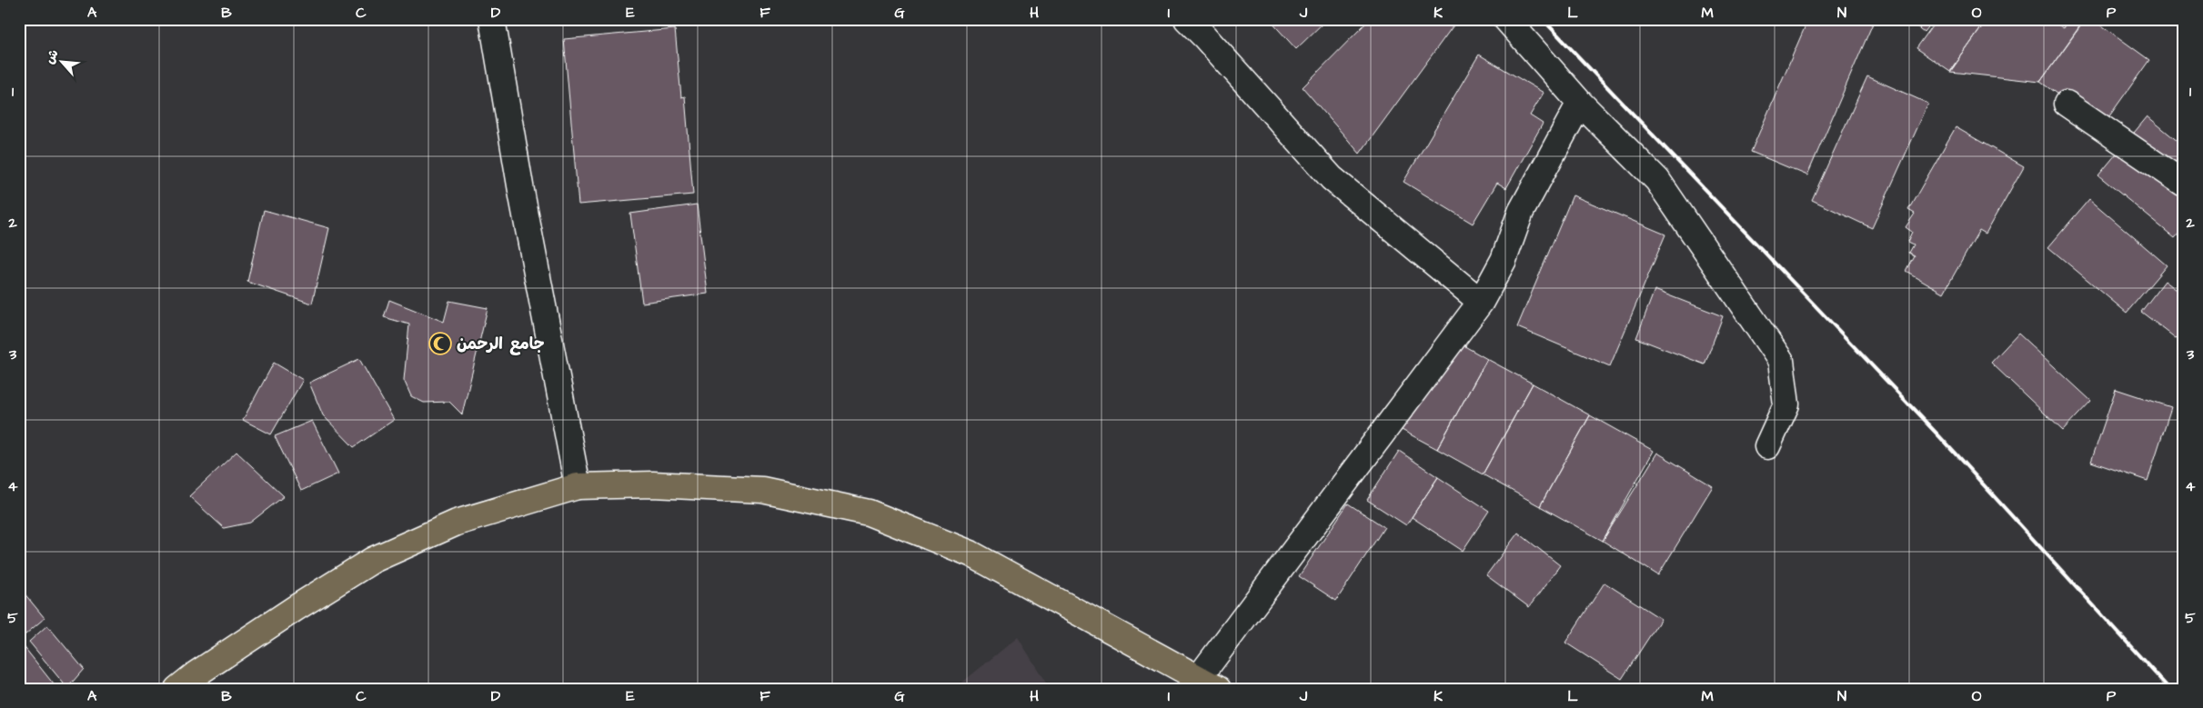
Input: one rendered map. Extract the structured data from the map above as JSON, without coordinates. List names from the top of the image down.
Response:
{
  "places": {
    "mosque": ["جامع الرحمن"]
  },
  "north": "top left",
  "grid": {
    "columns": [
      "A",
      "B",
      "C",
      "D",
      "E",
      "F",
      "G",
      "H",
      "I",
      "J",
      "K",
      "L",
      "M",
      "N",
      "O",
      "P"
    ],
    "rows": [
      "1",
      "2",
      "3",
      "4",
      "5"
    ]
  }
}
